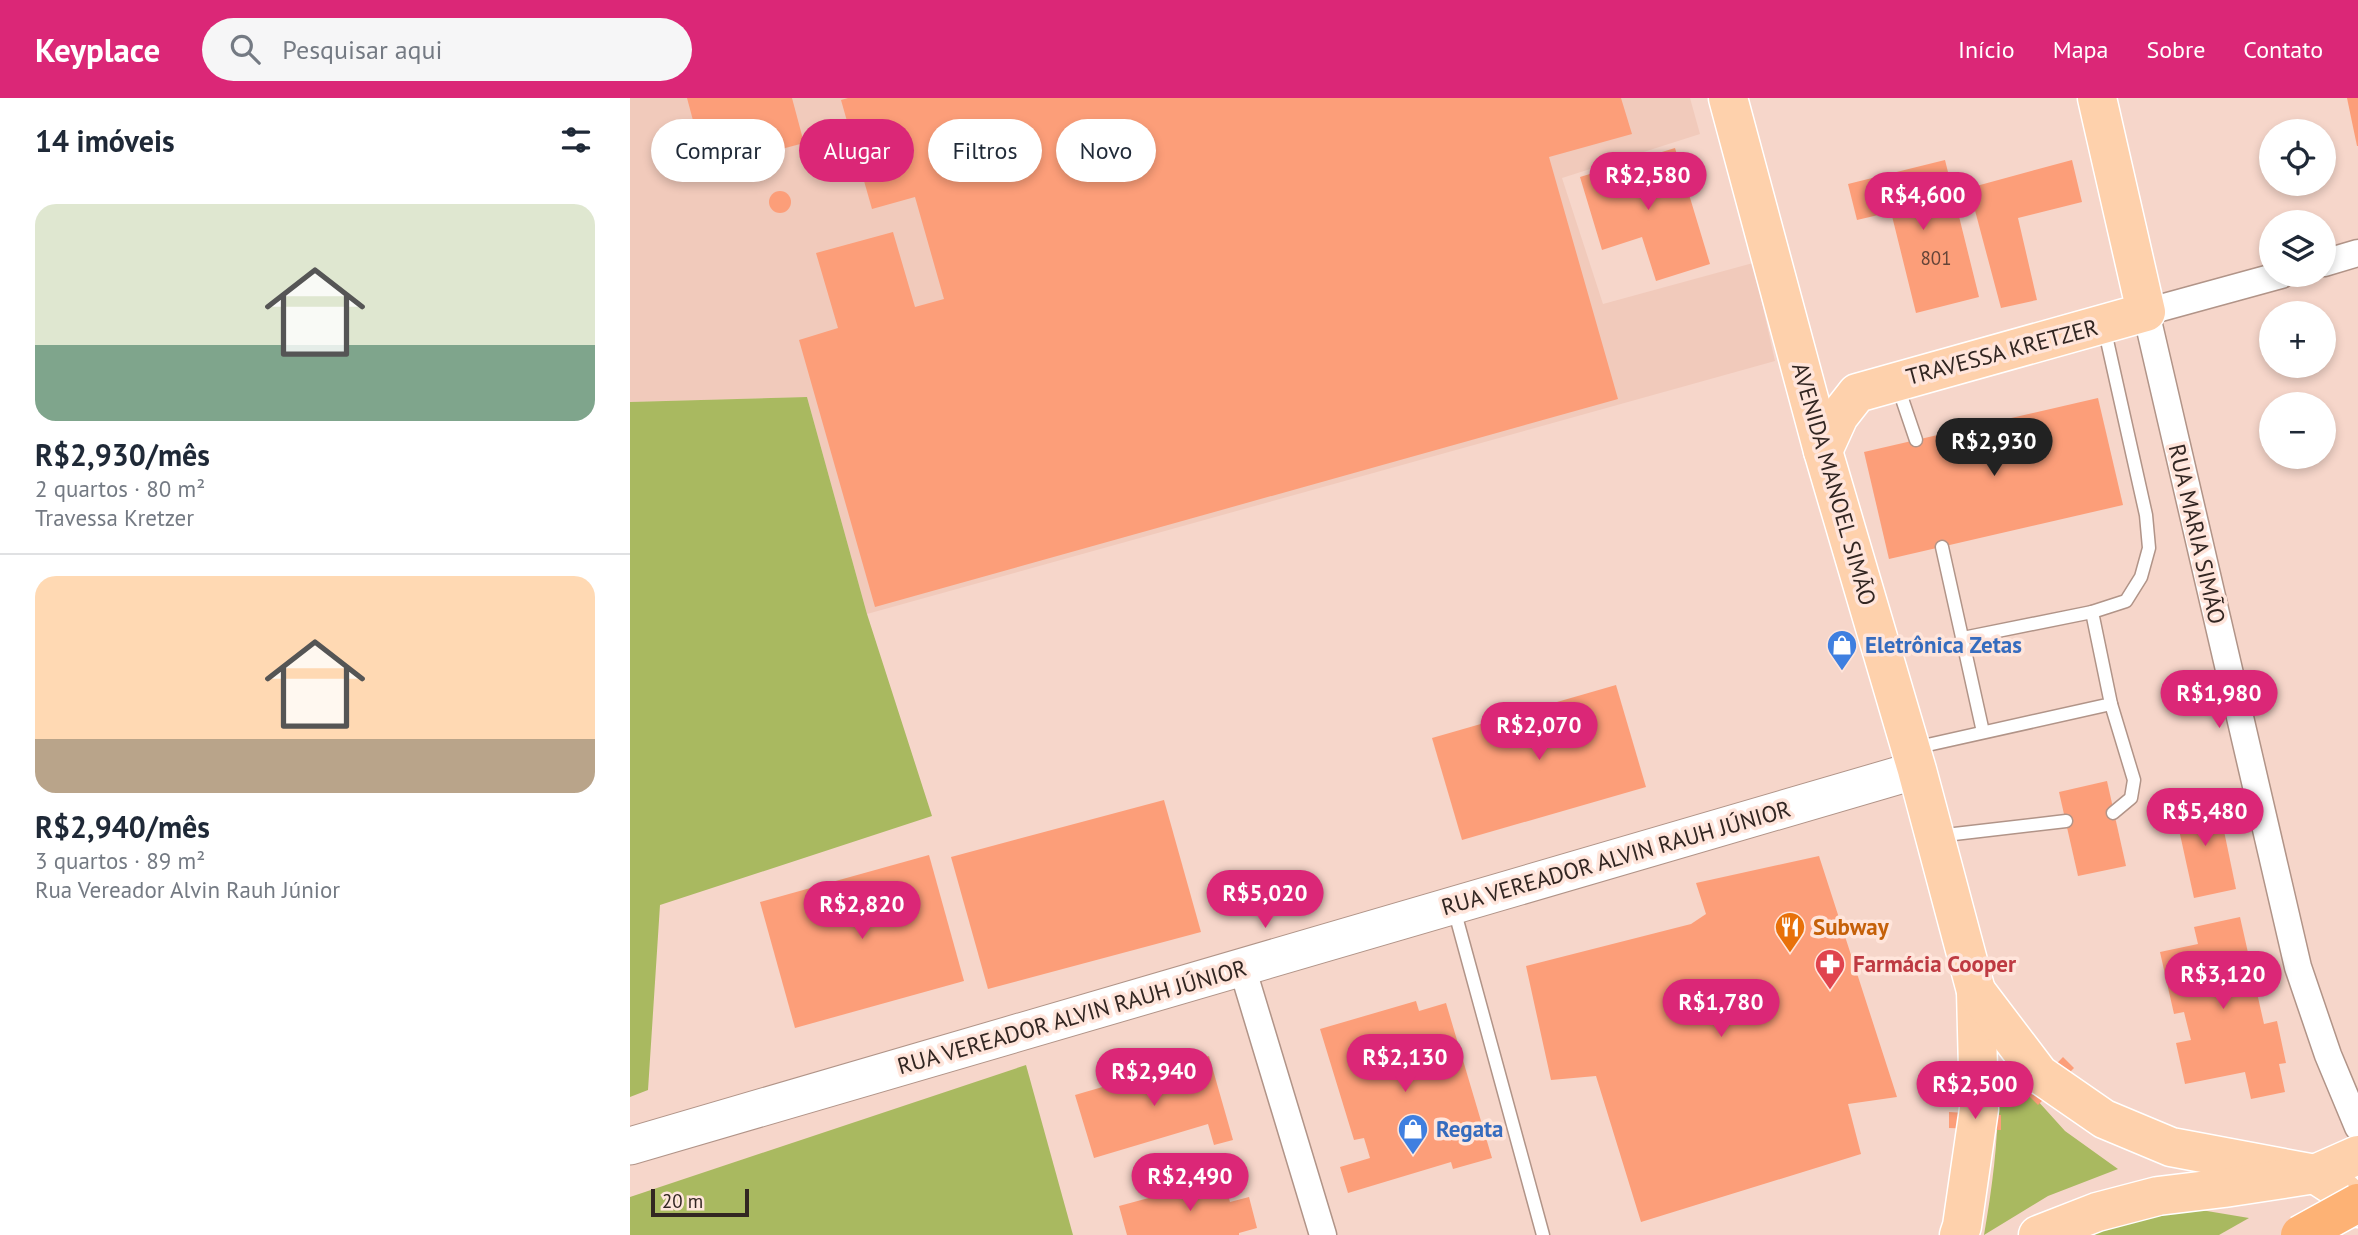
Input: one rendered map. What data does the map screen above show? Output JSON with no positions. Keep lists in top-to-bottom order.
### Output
{
  "streets": {
    "main road": ["TRAVESSA KRETZER", "AVENIDA MANOEL SIMÃO", "RUA MARIA SIMÃO"],
    "street": ["RUA VEREADOR ALVIN RAUH JÚNIOR"]
  },
  "crossings": [
    ["TRAVESSA KRETZER", "RUA MARIA SIMÃO"],
    ["AVENIDA MANOEL SIMÃO", "RUA VEREADOR ALVIN RAUH JÚNIOR"]
  ],
  "places": {
    "shop": ["Eletrônica Zetas", "Regata"],
    "restaurant": ["Subway"],
    "pharmacy": ["Farmácia Cooper"]
  },
  "house_numbers": ["801"],
  "scale_bar": "20 m",
  "page": {
    "header": "Keyplace",
    "search": "Pesquisar aqui",
    "nav": [
      "Início",
      "Mapa",
      "Sobre",
      "Contato"
    ],
    "heading": "14 imóveis",
    "map_buttons": ["+", "−"],
    "chip": [
      "Comprar",
      "Alugar",
      "Filtros",
      "Novo"
    ],
    "price": [
      "R$2,580",
      "R$4,600",
      "R$2,930",
      "R$1,980",
      "R$2,070",
      "R$5,480",
      "R$5,020",
      "R$2,820",
      "R$3,120",
      "R$1,780",
      "R$2,130",
      "R$2,940",
      "R$2,500",
      "R$2,490"
    ],
    "list": [
      {
        "name": "R$2,930/mês",
        "note": "2 quartos · 80 m² · Travessa Kretzer"
      },
      {
        "name": "R$2,940/mês",
        "note": "3 quartos · 89 m² · Rua Vereador Alvin Rauh Júnior"
      }
    ],
    "scale": "20 m"
  }
}
